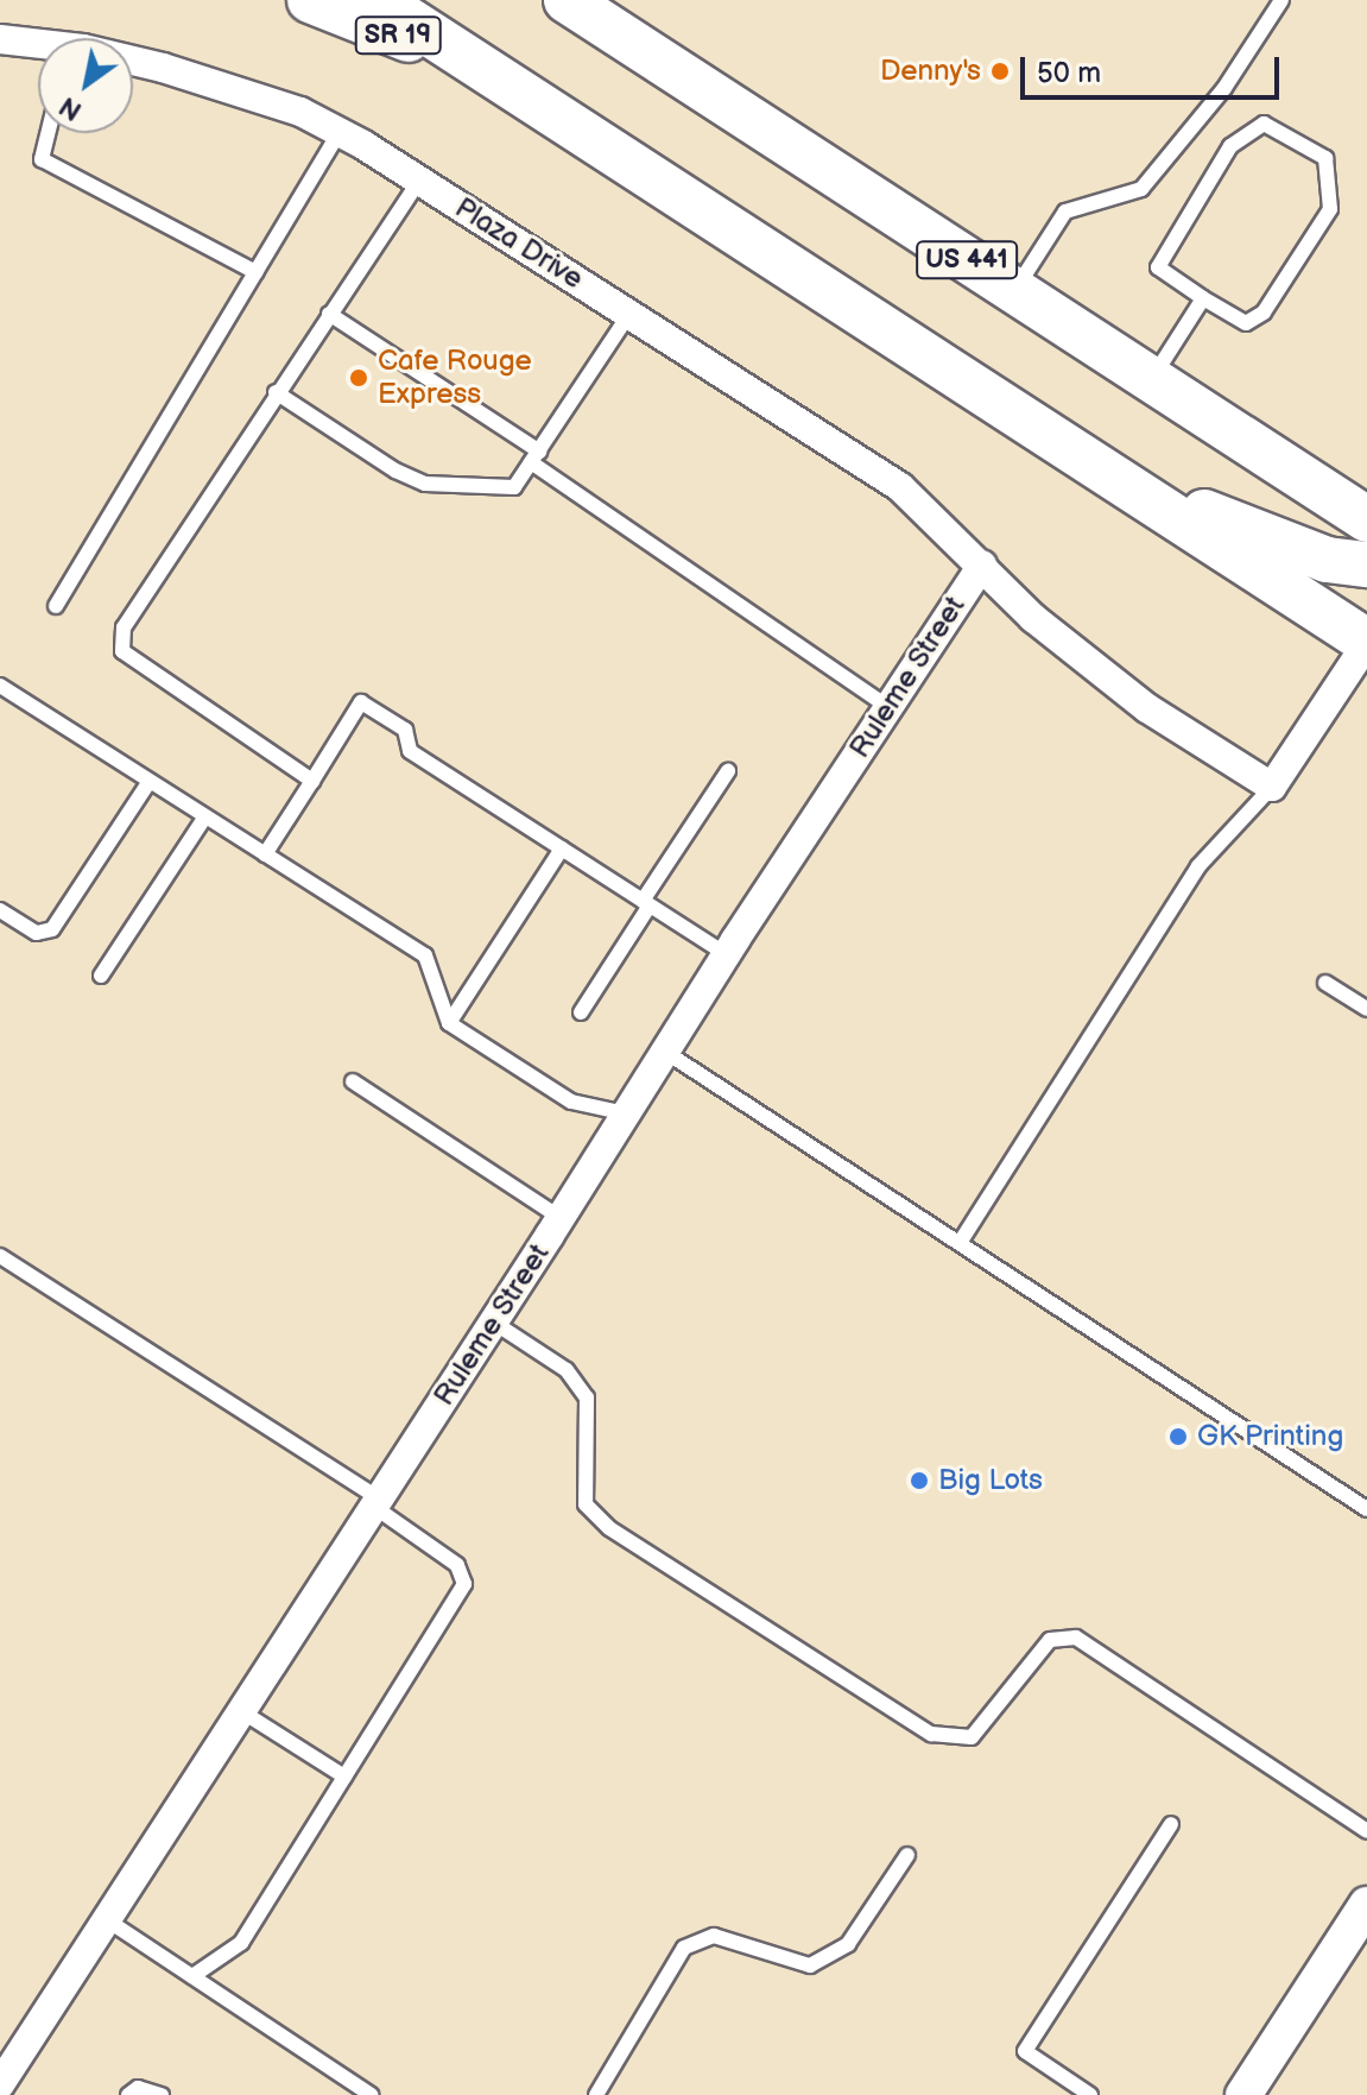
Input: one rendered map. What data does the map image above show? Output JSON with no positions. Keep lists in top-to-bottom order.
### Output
{
  "streets": {
    "main road": ["SR 19", "US 441"],
    "street": ["Plaza Drive", "Ruleme Street"]
  },
  "crossings": [
    ["Plaza Drive", "Ruleme Street"]
  ],
  "places": [
    "Denny's",
    "Cafe Rouge Express",
    "GK Printing",
    "Big Lots"
  ],
  "scale_bar": "50 m",
  "north": "bottom left"
}
